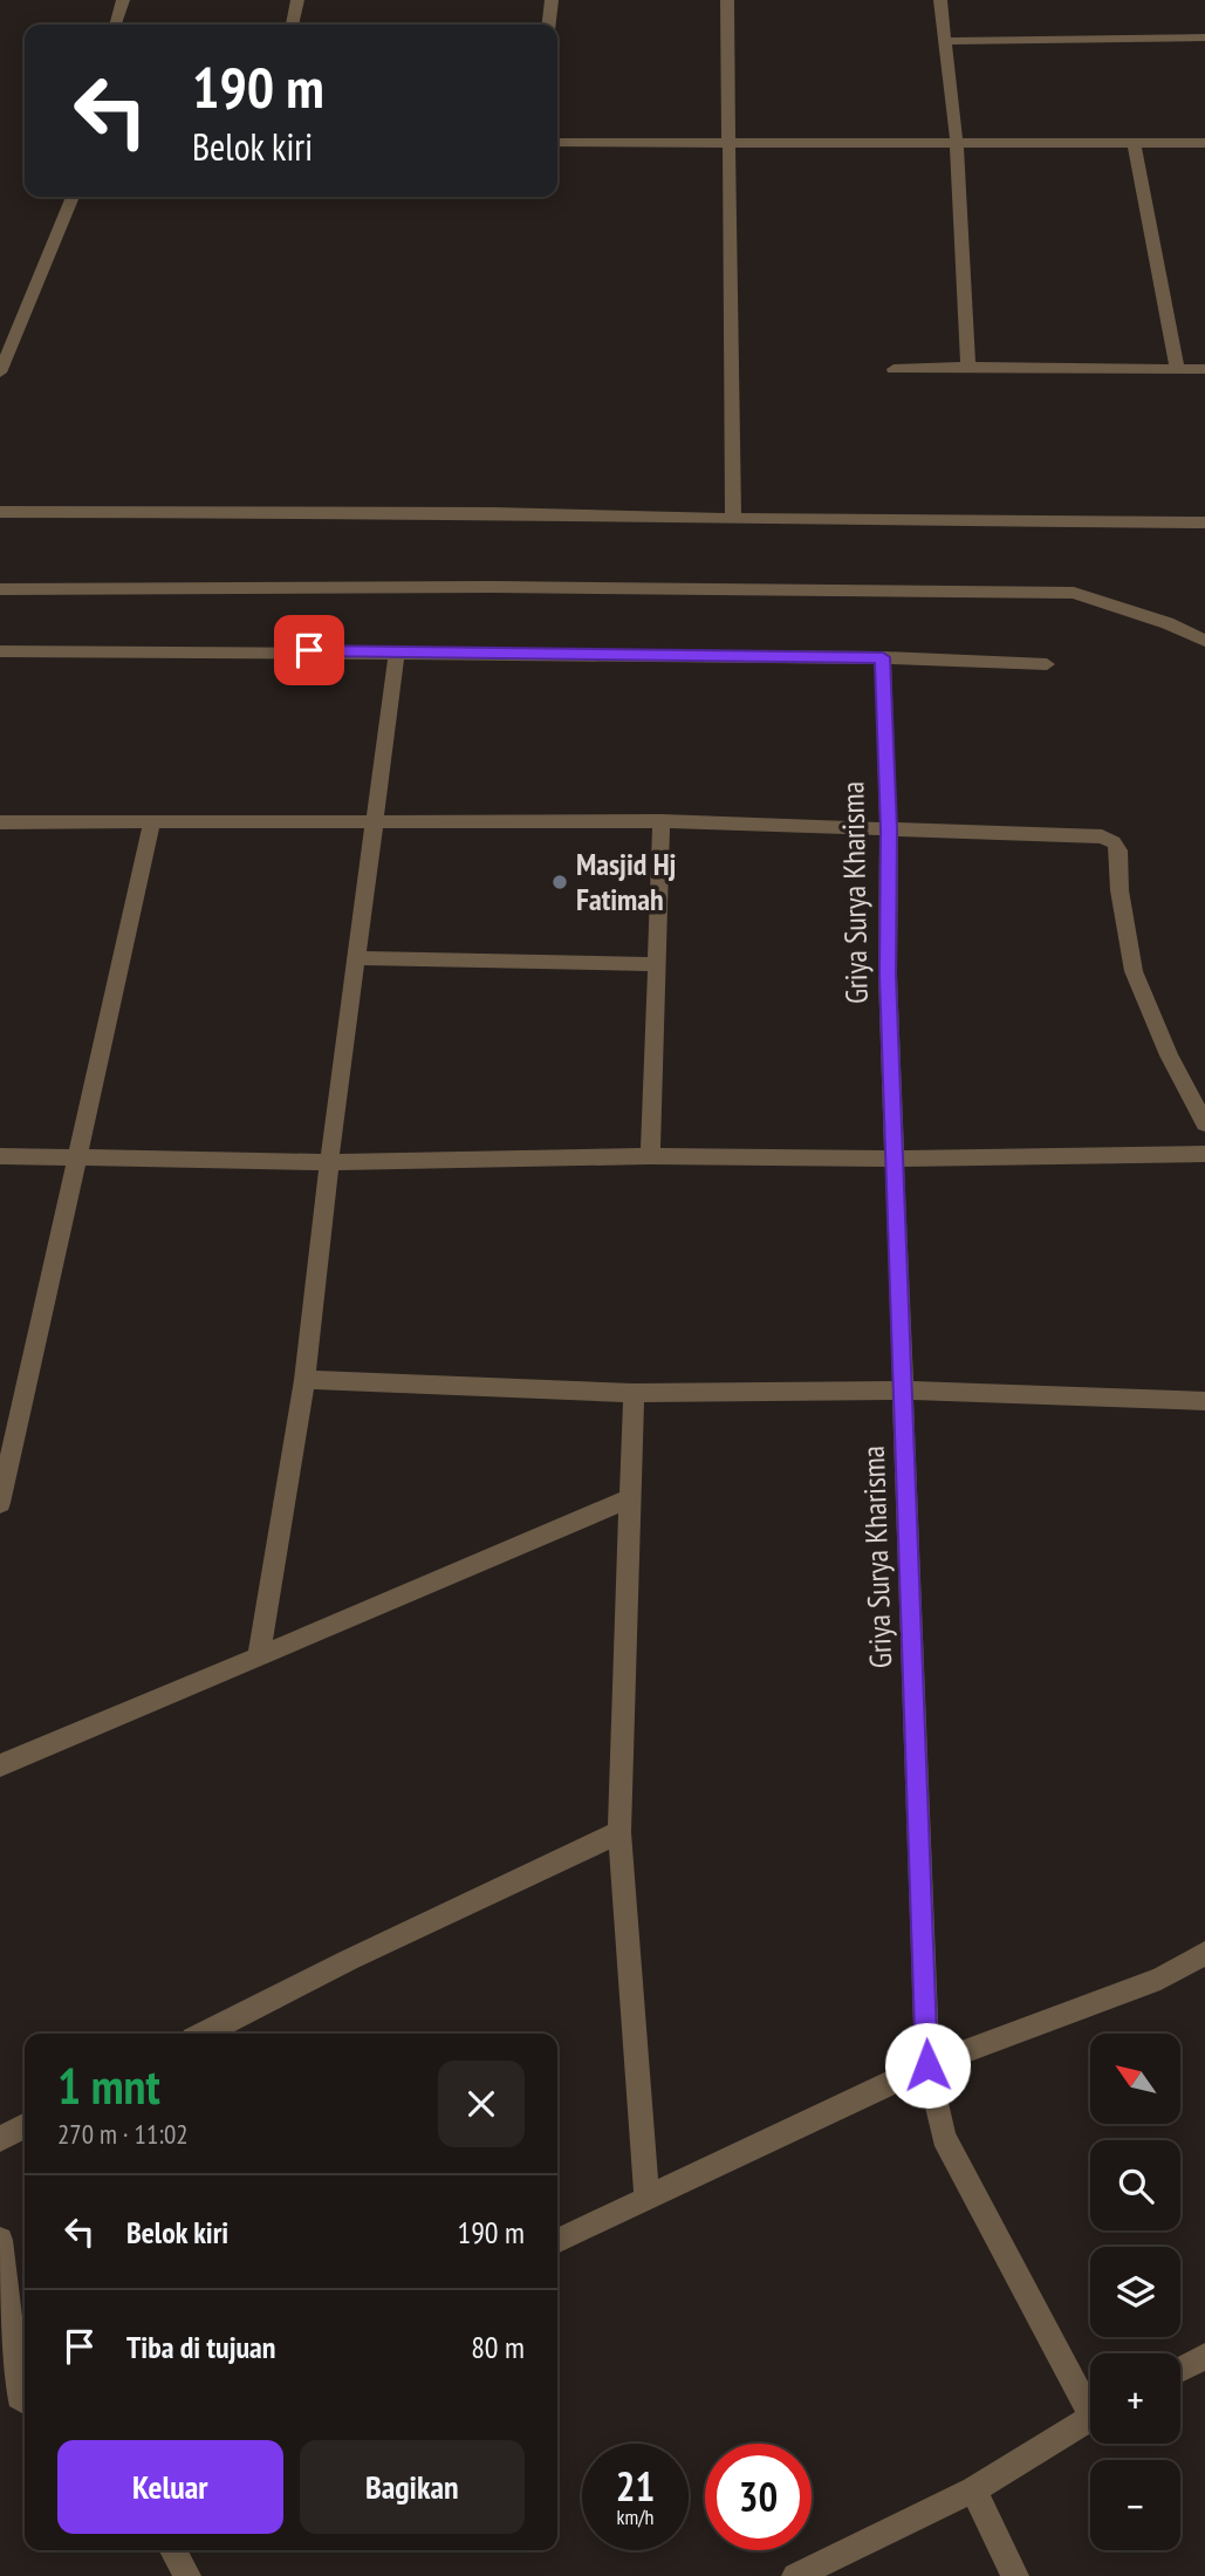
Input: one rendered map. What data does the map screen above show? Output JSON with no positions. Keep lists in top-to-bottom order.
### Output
{
  "streets": {
    "street": ["Griya Surya Kharisma"]
  },
  "places": ["Masjid Hj Fatimah"],
  "north": "top left",
  "page": {
    "turn": ["190 m", "Belok kiri"],
    "map_buttons": ["+", "−"],
    "heading": ["1 mnt", "270 m · 11:02"],
    "list": [
      {
        "name": "Belok kiri",
        "value": "190 m"
      },
      {
        "name": "Tiba di tujuan",
        "value": "80 m"
      }
    ],
    "buttons": ["Keluar", "Bagikan"],
    "speed": "21 km/h",
    "limit": "30"
  }
}
